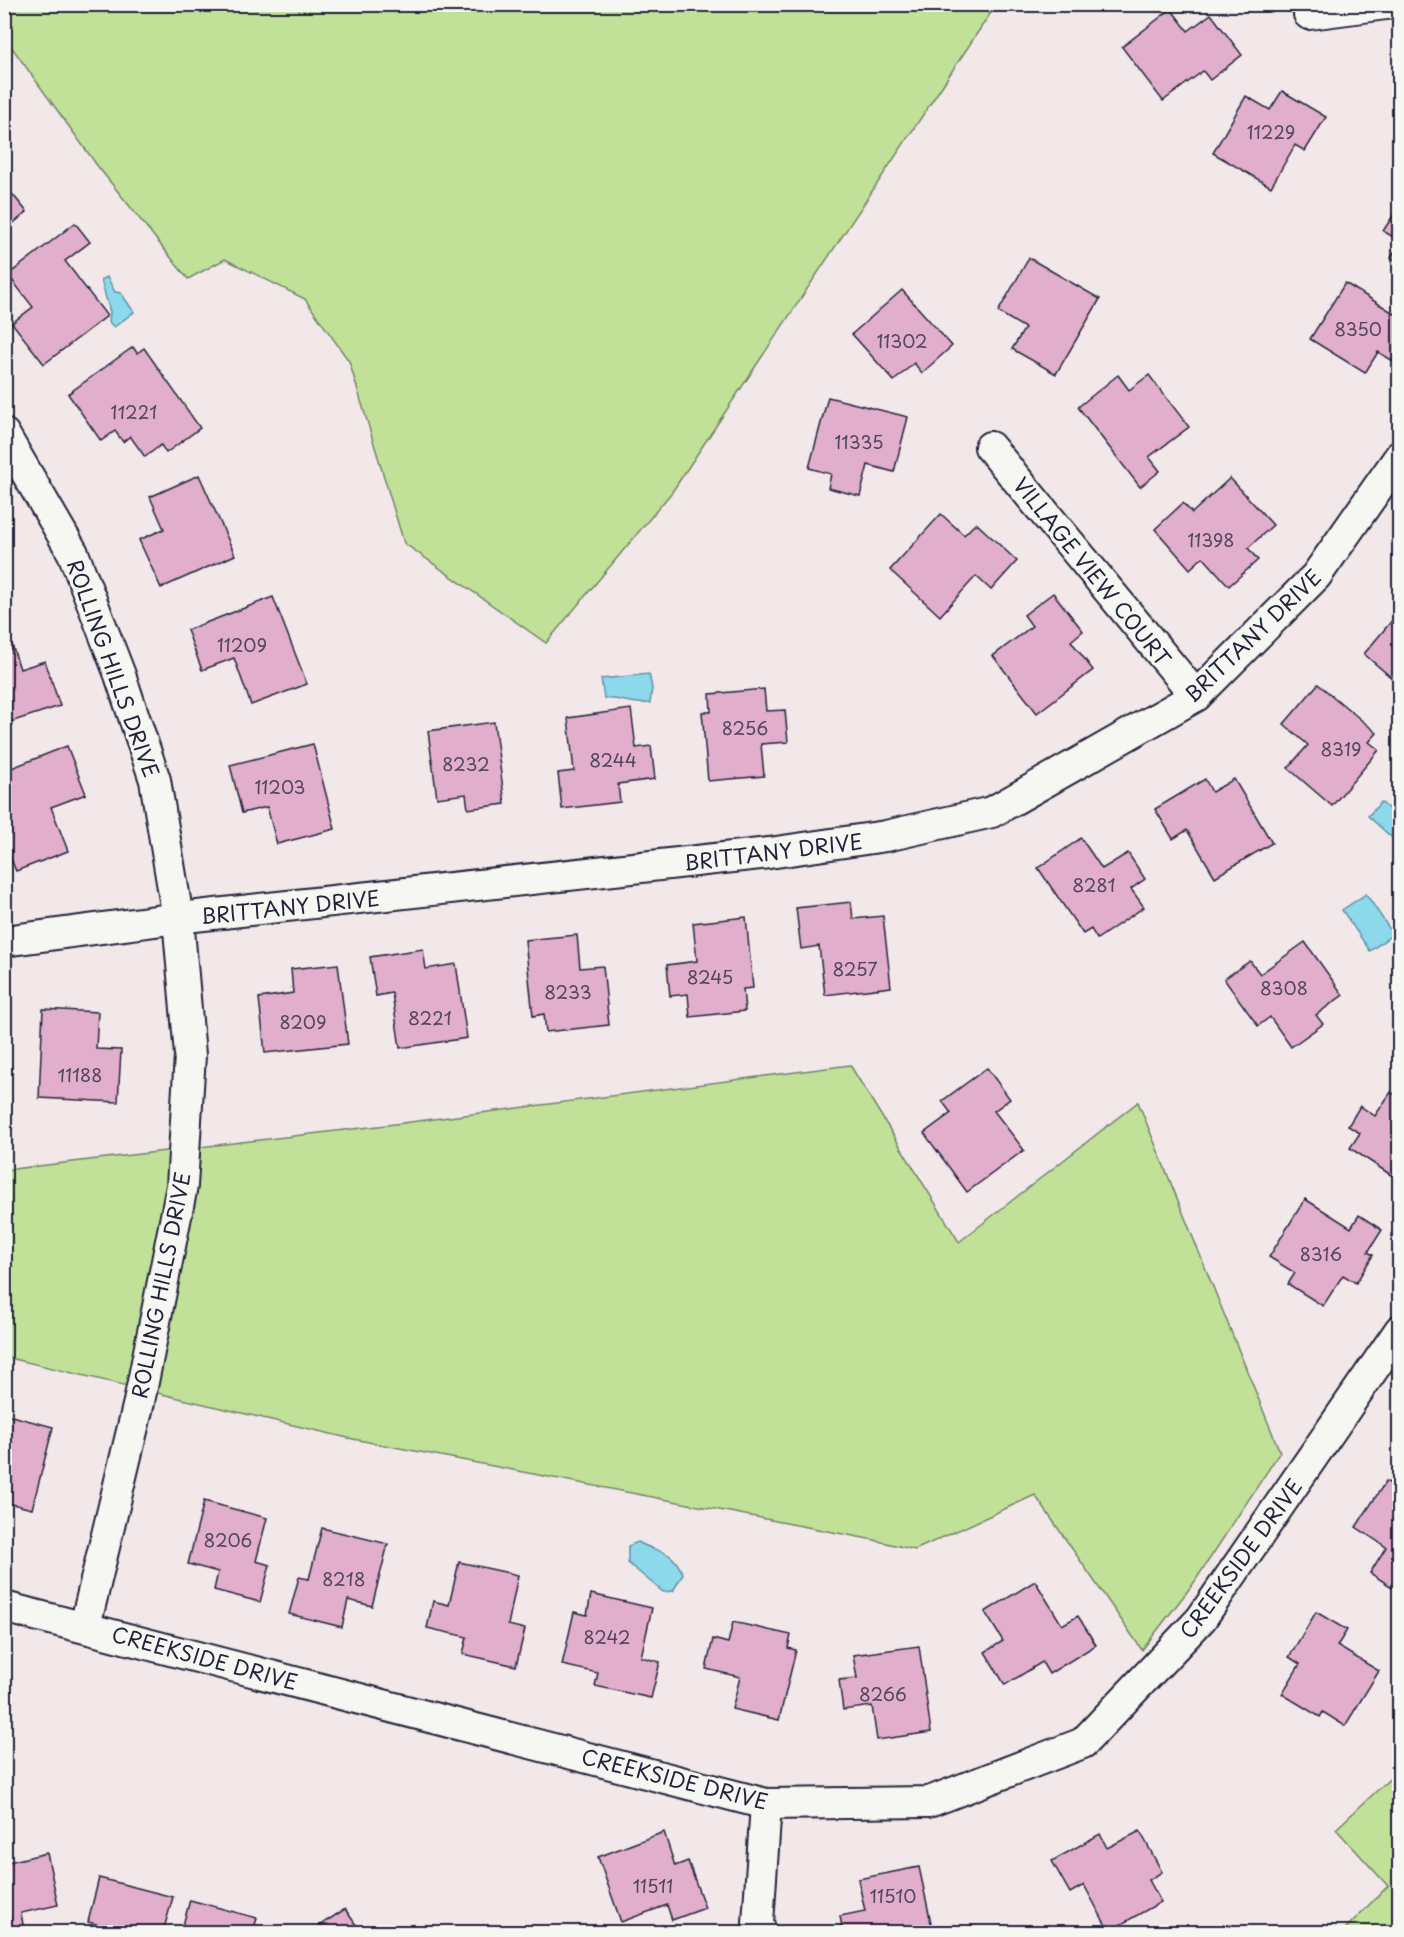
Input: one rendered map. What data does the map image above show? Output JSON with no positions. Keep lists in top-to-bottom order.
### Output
{
  "streets": {
    "street": [
      "VILLAGE VIEW COURT",
      "BRITTANY DRIVE",
      "ROLLING HILLS DRIVE",
      "CREEKSIDE DRIVE"
    ]
  },
  "crossings": [
    ["VILLAGE VIEW COURT", "BRITTANY DRIVE"],
    ["BRITTANY DRIVE", "ROLLING HILLS DRIVE"],
    ["ROLLING HILLS DRIVE", "CREEKSIDE DRIVE"]
  ],
  "house_numbers": [
    "11229",
    "8350",
    "11302",
    "11221",
    "11335",
    "11398",
    "11209",
    "8256",
    "8319",
    "8244",
    "8232",
    "11203",
    "8281",
    "8257",
    "8245",
    "8308",
    "8233",
    "8221",
    "8209",
    "11188",
    "8316",
    "8206",
    "8218",
    "8242",
    "8266",
    "11511",
    "11510"
  ]
}
